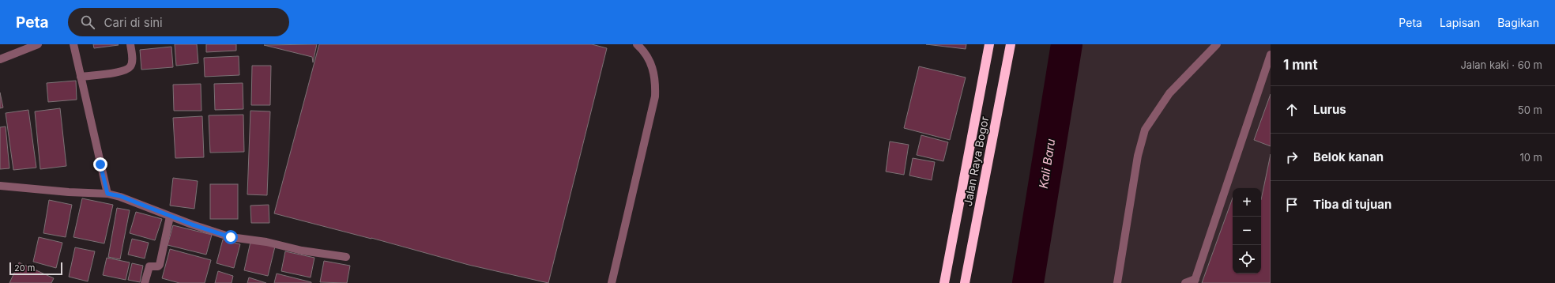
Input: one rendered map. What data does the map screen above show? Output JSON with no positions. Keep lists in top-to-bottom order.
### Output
{
  "streets": {
    "highway": ["Jalan Raya Bogor"]
  },
  "water": ["Kali Baru"],
  "scale_bar": "20 m",
  "page": {
    "header": "Peta",
    "search": "Cari di sini",
    "nav": ["Peta", "Lapisan", "Bagikan"],
    "heading": ["1 mnt", "Jalan kaki · 60 m"],
    "list": [
      ["Lurus", "50 m"],
      ["Belok kanan", "10 m"],
      "Tiba di tujuan"
    ],
    "map_buttons": ["+", "−"],
    "scale": "20 m"
  }
}
